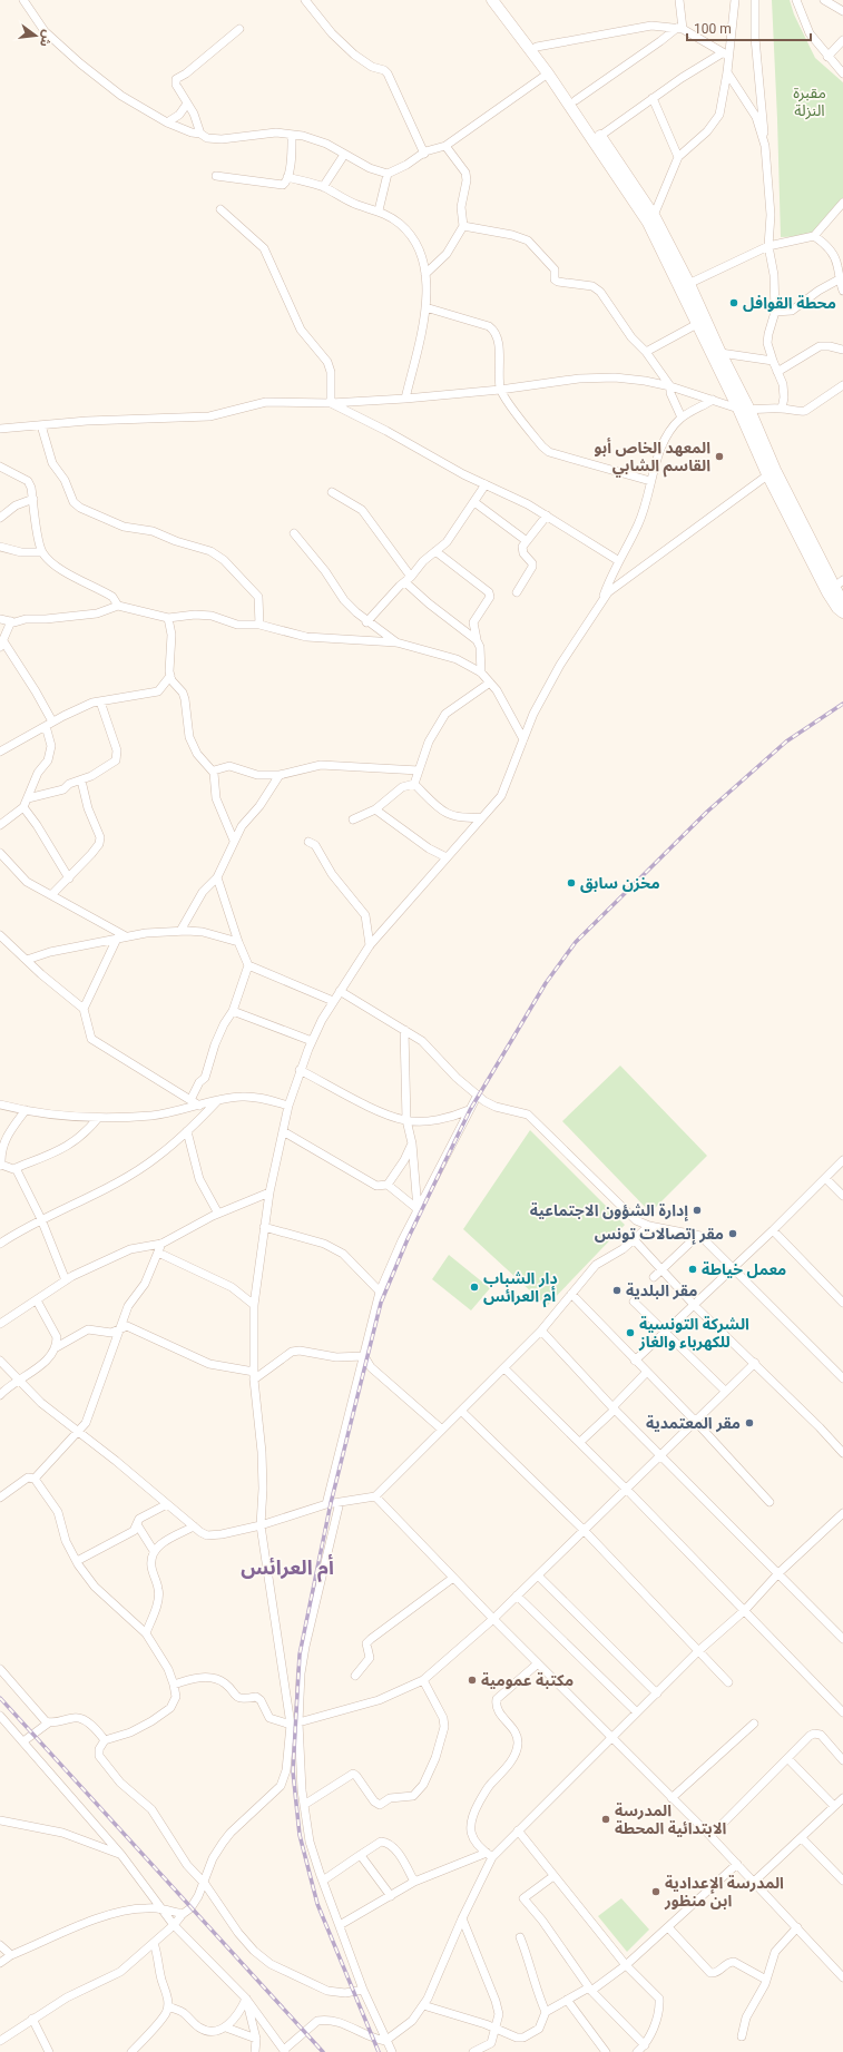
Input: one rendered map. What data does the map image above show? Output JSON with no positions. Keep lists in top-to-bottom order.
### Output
{
  "districts": ["أم العرائس"],
  "parks": ["مقبرة النزلة"],
  "places": [
    "محطة القوافل",
    "المعهد الخاص أبو القاسم الشابي",
    "مخزن سابق",
    "إدارة الشؤون الاجتماعية",
    "مقر إتصالات تونس",
    "معمل خياطة",
    "دار الشباب أم العرائس",
    "مقر البلدية",
    "الشركة التونسية للكهرباء والغاز",
    "مقر المعتمدية",
    "مكتبة عمومية",
    "المدرسة الابتدائية المحطة",
    "المدرسة الإعدادية ابن منظور"
  ],
  "scale_bar": "100 m",
  "north": "right"
}
